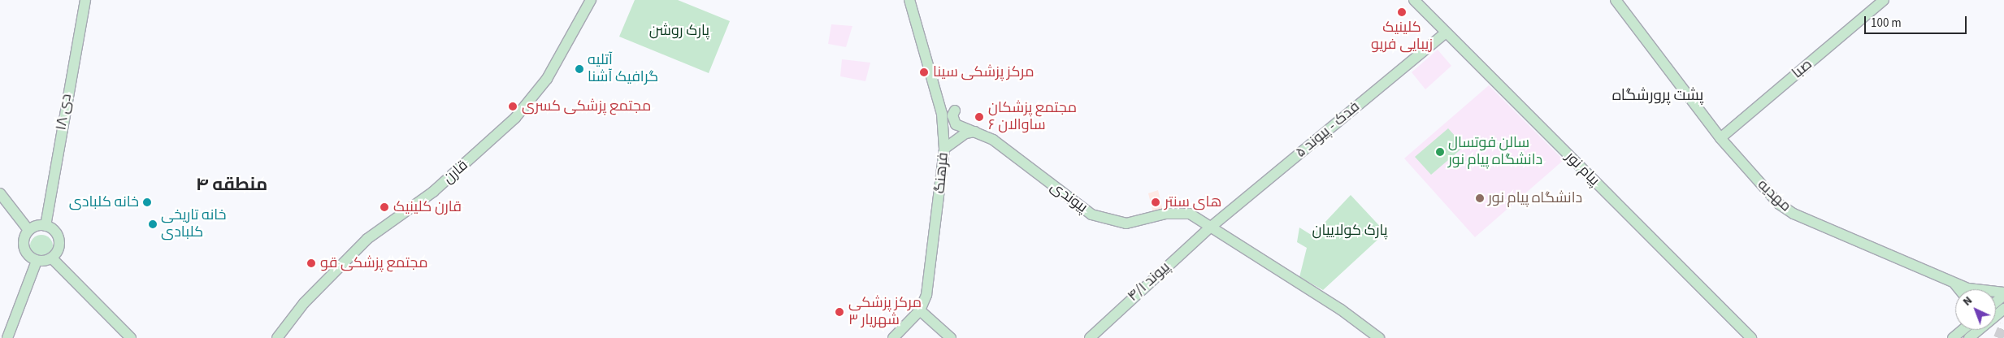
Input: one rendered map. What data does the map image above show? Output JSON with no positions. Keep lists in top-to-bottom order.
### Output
{
  "streets": {
    "main road": [
      "صبا",
      "۱۸ دی",
      "فدک - پیوند ۵",
      "پیام نور",
      "قارن",
      "فرهنگ",
      "مهدیه",
      "پیوندی",
      "پیوند ۴/۱"
    ]
  },
  "crossings": [
    ["صبا", "مهدیه"],
    ["فدک - پیوند ۵", "پیام نور"],
    ["فدک - پیوند ۵", "پیوندی"],
    ["فدک - پیوند ۵", "پیوند ۴/۱"],
    ["پیوندی", "پیوند ۴/۱"]
  ],
  "districts": ["پشت پرورشگاه", "منطقه ۴"],
  "parks": ["پارک روشن", "پارک کولاییان"],
  "places": [
    "کلینیک زیبایی فریو",
    "آتلیه گرافیک آشنا",
    "مرکز پزشکی سینا",
    "مجتمع پزشکی کسری",
    "مجتمع پزشکان ساوالان ۶",
    "سالن فوتسال دانشگاه پیام نور",
    "دانشگاه پیام نور",
    "خانه کلبادی",
    "های سنتر",
    "قارن کلینیک",
    "خانه تاریخی کلبادی",
    "مجتمع پزشکی قو",
    "مرکز پزشکی شهریار ۳"
  ],
  "scale_bar": "100 m",
  "north": "top left"
}
